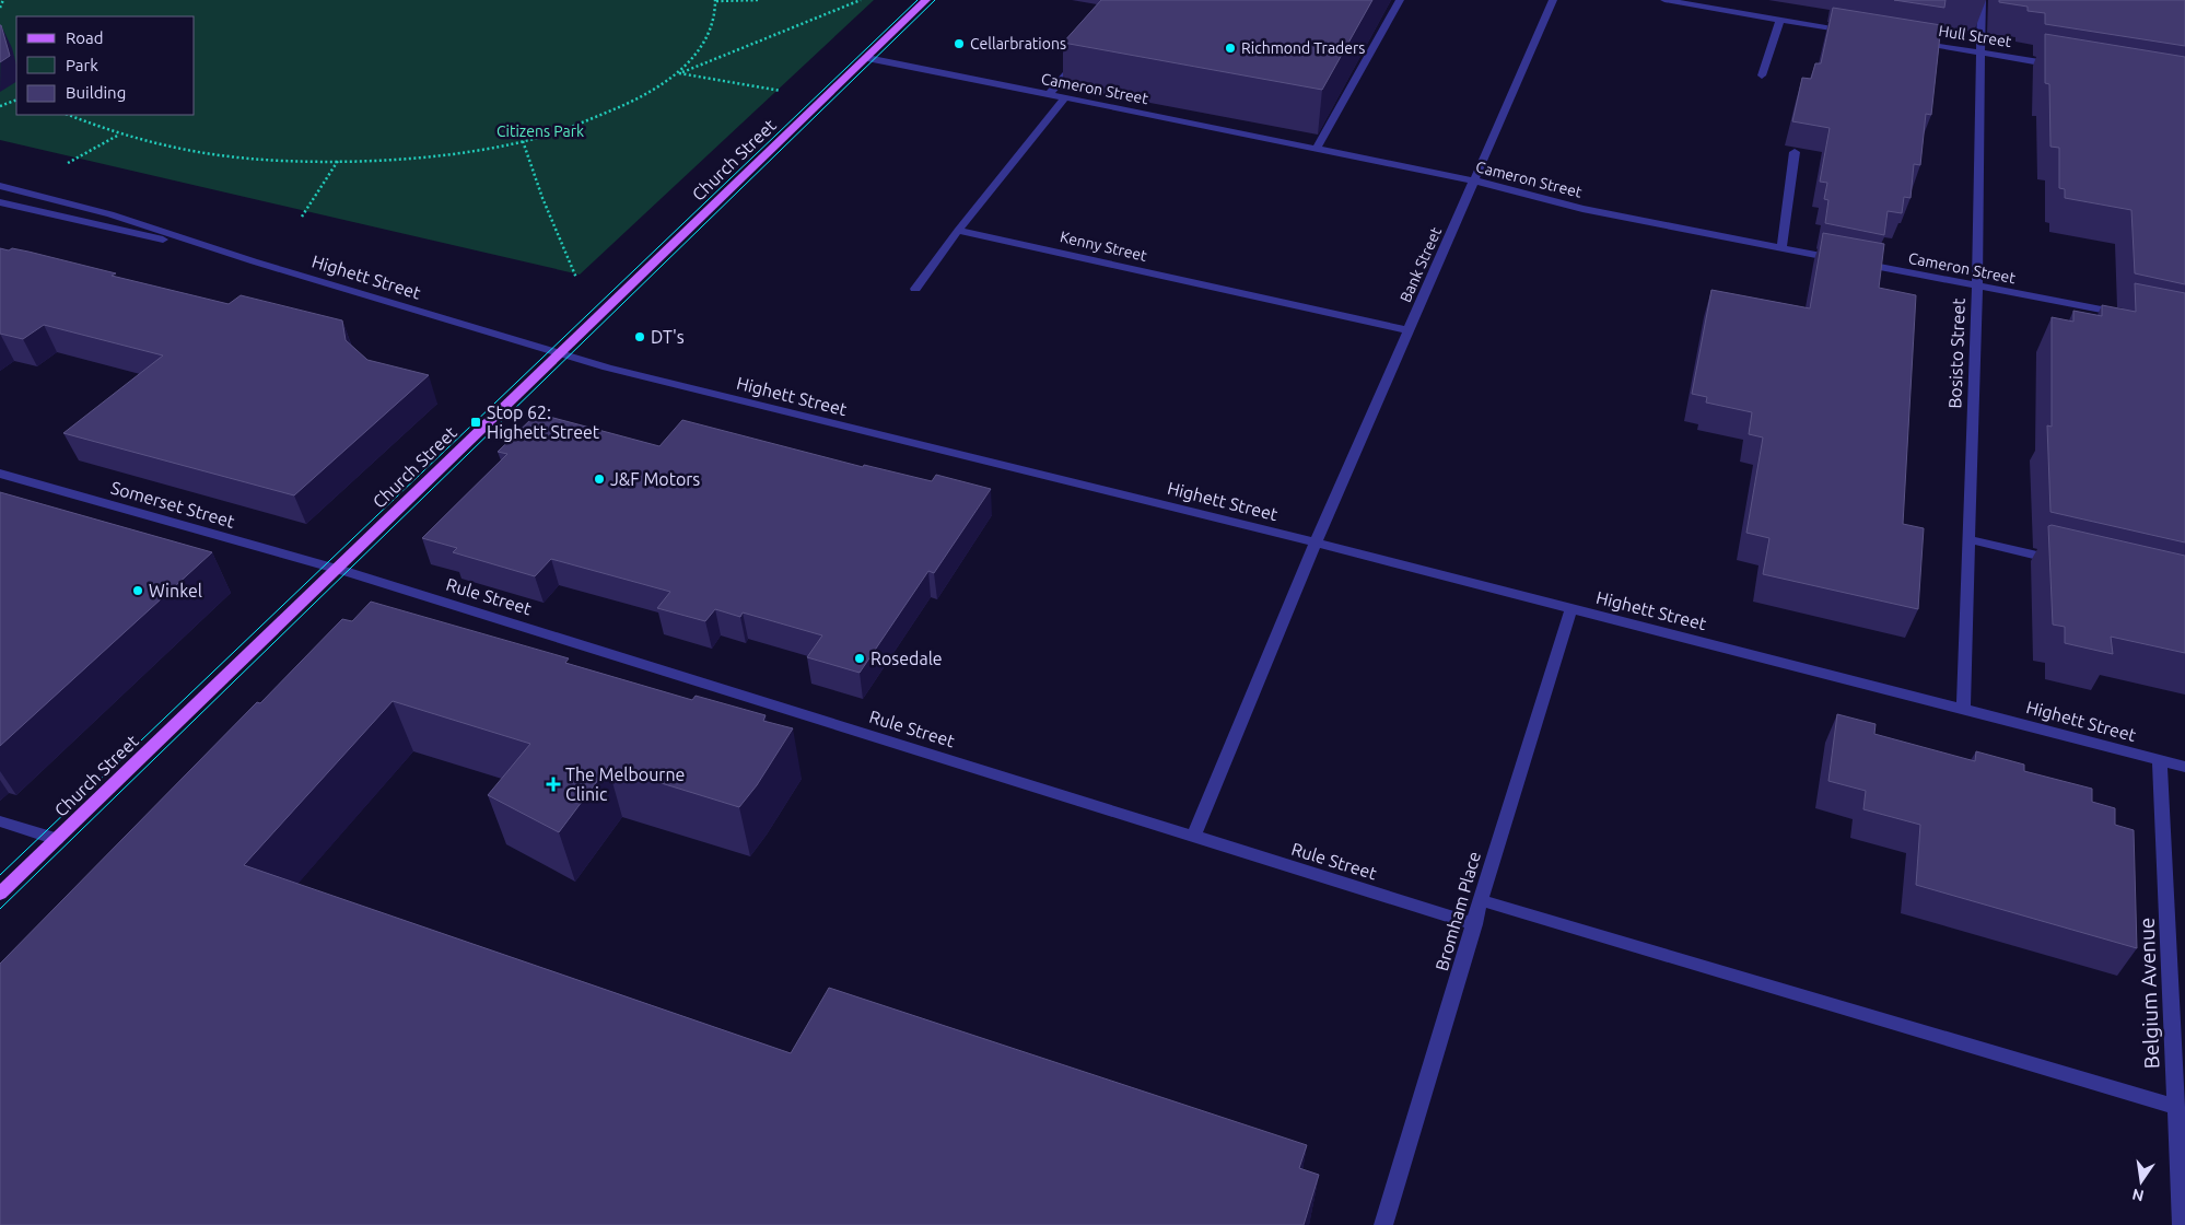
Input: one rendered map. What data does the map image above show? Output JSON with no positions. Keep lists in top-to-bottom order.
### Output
{
  "streets": {
    "main road": ["Church Street"],
    "street": [
      "Hull Street",
      "Cameron Street",
      "Kenny Street",
      "Bank Street",
      "Highett Street",
      "Bosisto Street",
      "Somerset Street",
      "Rule Street",
      "Bromham Place",
      "Belgium Avenue"
    ]
  },
  "crossings": [
    ["Hull Street", "Bosisto Street"],
    ["Cameron Street", "Church Street"],
    ["Cameron Street", "Bank Street"],
    ["Cameron Street", "Bosisto Street"],
    ["Church Street", "Highett Street"],
    ["Church Street", "Somerset Street"],
    ["Church Street", "Rule Street"],
    ["Kenny Street", "Bank Street"],
    ["Bank Street", "Highett Street"],
    ["Bank Street", "Rule Street"],
    ["Highett Street", "Bosisto Street"],
    ["Highett Street", "Bromham Place"],
    ["Highett Street", "Belgium Avenue"],
    ["Somerset Street", "Rule Street"],
    ["Rule Street", "Bromham Place"]
  ],
  "parks": ["Citizens Park"],
  "places": {
    "other": [
      "Cellarbrations",
      "Richmond Traders",
      "DT's",
      "J&F Motors",
      "Winkel",
      "Rosedale"
    ],
    "transit": ["Stop 62: Highett Street"],
    "health": ["The Melbourne Clinic"]
  },
  "legend": ["Road", "Park", "Building"],
  "north": "bottom"
}
